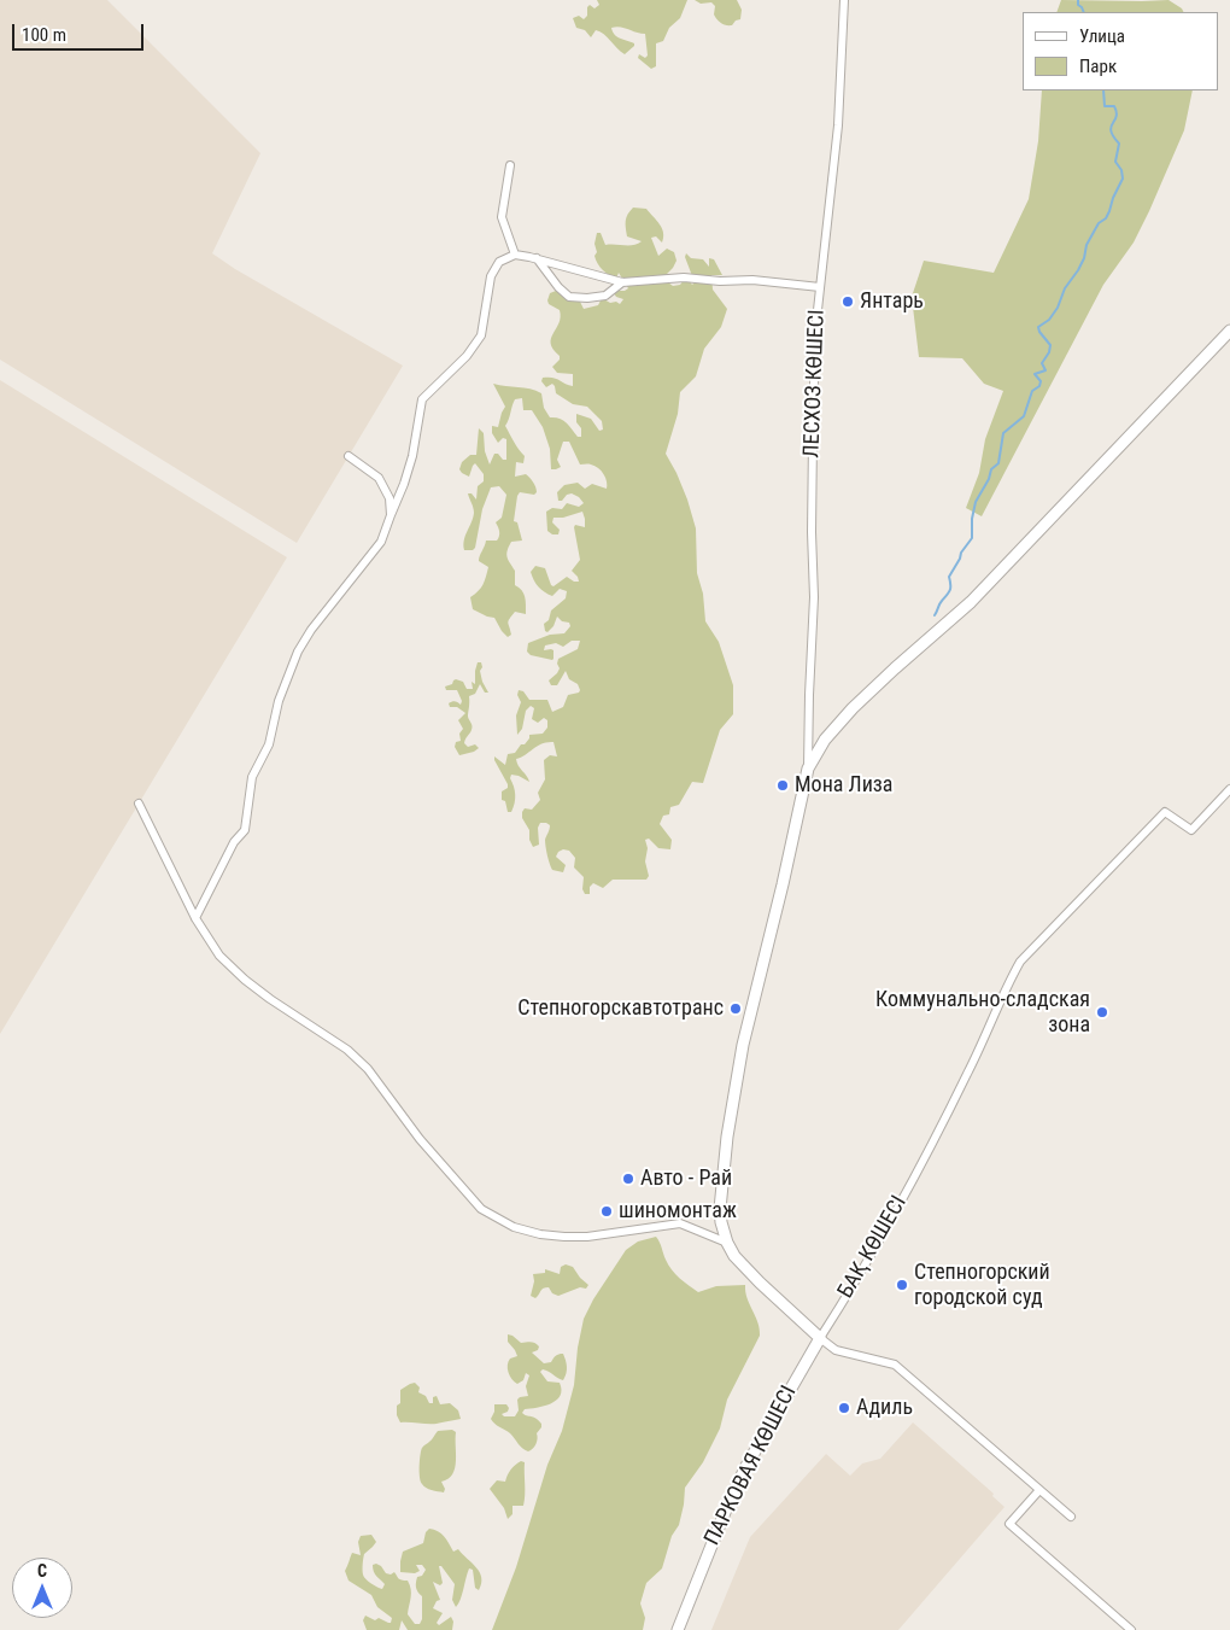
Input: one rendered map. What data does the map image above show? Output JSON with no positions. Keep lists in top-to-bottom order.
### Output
{
  "streets": {
    "street": ["ЛЕСХОЗ КӨШЕСІ", "БАҚ КӨШЕСІ", "ПАРКОВАЯ КӨШЕСІ"]
  },
  "crossings": [
    ["БАҚ КӨШЕСІ", "ПАРКОВАЯ КӨШЕСІ"]
  ],
  "places": [
    "Янтарь",
    "Мона Лиза",
    "Степногорскавтотранс",
    "Коммунально-сладская зона",
    "Авто - Рай",
    "шиномонтаж",
    "Степногорский городской суд",
    "Адиль"
  ],
  "legend": ["Улица", "Парк"],
  "scale_bar": "100 m",
  "north": "top"
}
